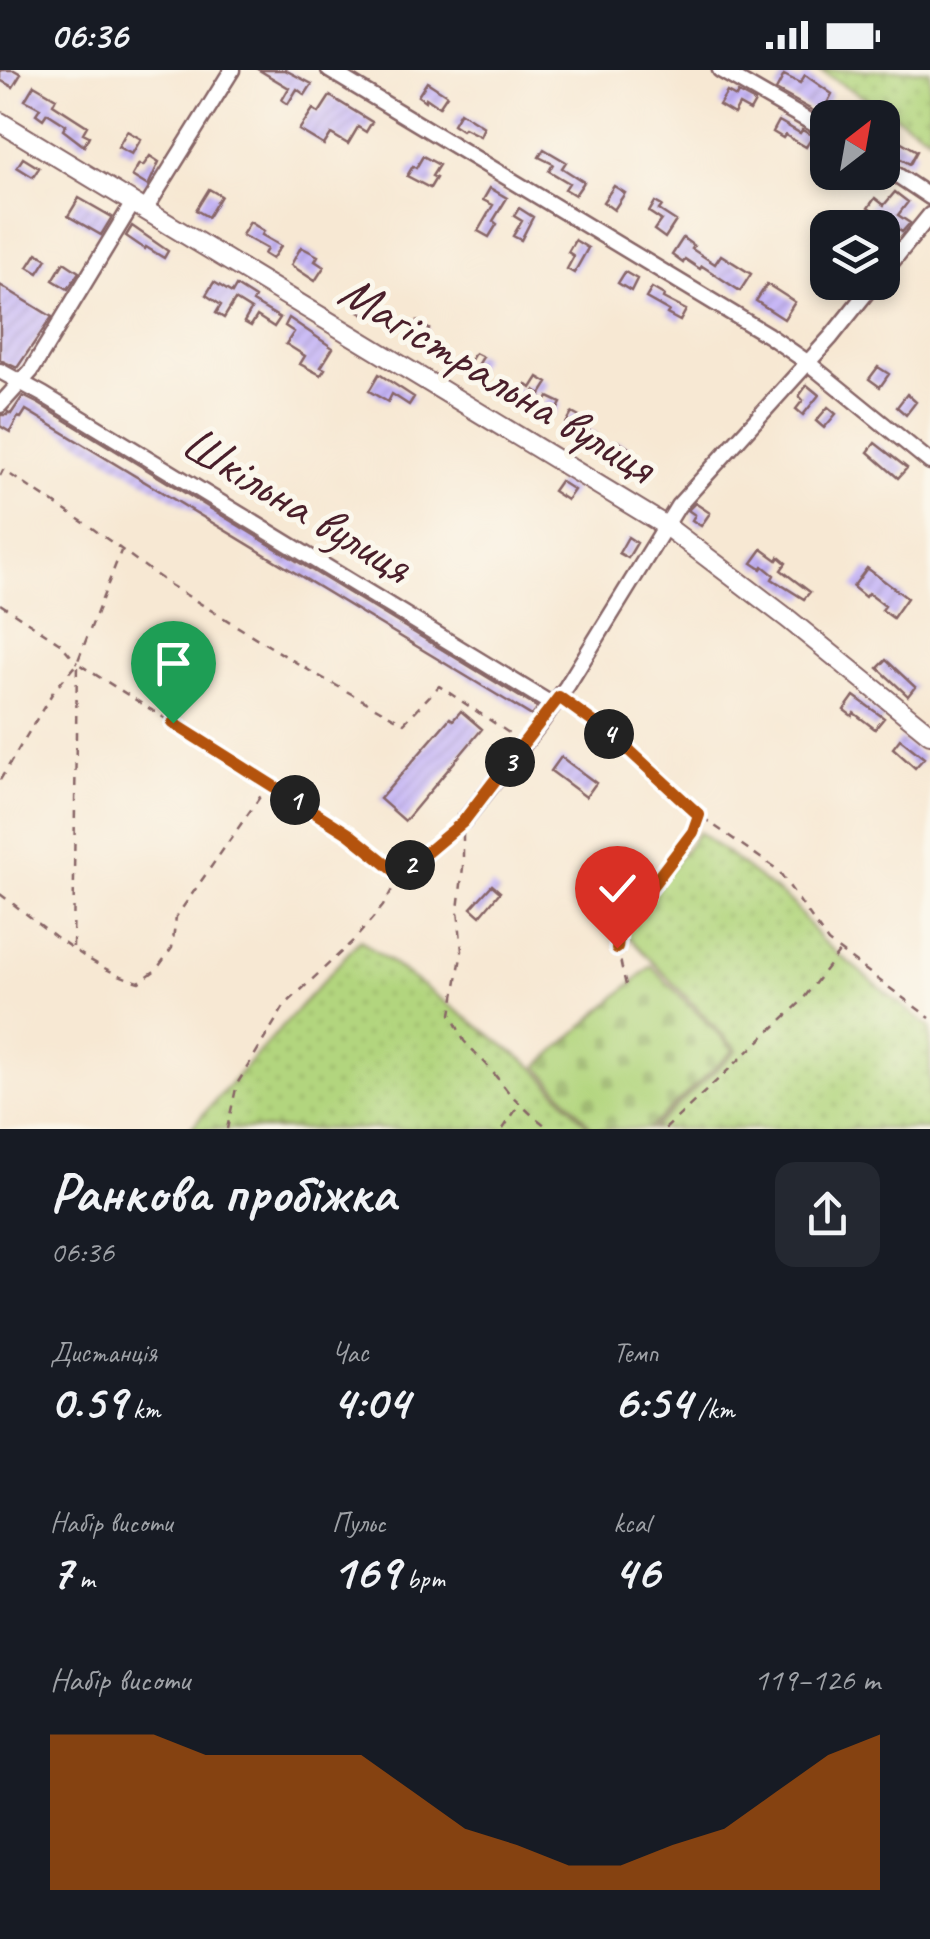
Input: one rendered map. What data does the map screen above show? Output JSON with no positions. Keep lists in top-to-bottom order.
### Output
{
  "streets": {
    "main road": ["Магістральна вулиця"],
    "street": ["Шкільна вулиця"]
  },
  "north": "top right",
  "page": {
    "status": "06:36",
    "pins": [
      "4",
      "3",
      "1",
      "2"
    ],
    "heading": ["Ранкова пробіжка", "06:36"],
    "stats": [
      ["Дистанція", "0.59 km"],
      ["Час", "4:04"],
      ["Темп", "6:54 /km"],
      ["Набір висоти", "7 m"],
      ["Пульс", "169 bpm"],
      ["kcal", "46"]
    ],
    "chart": ["Набір висоти", "119–126 m"]
  }
}
